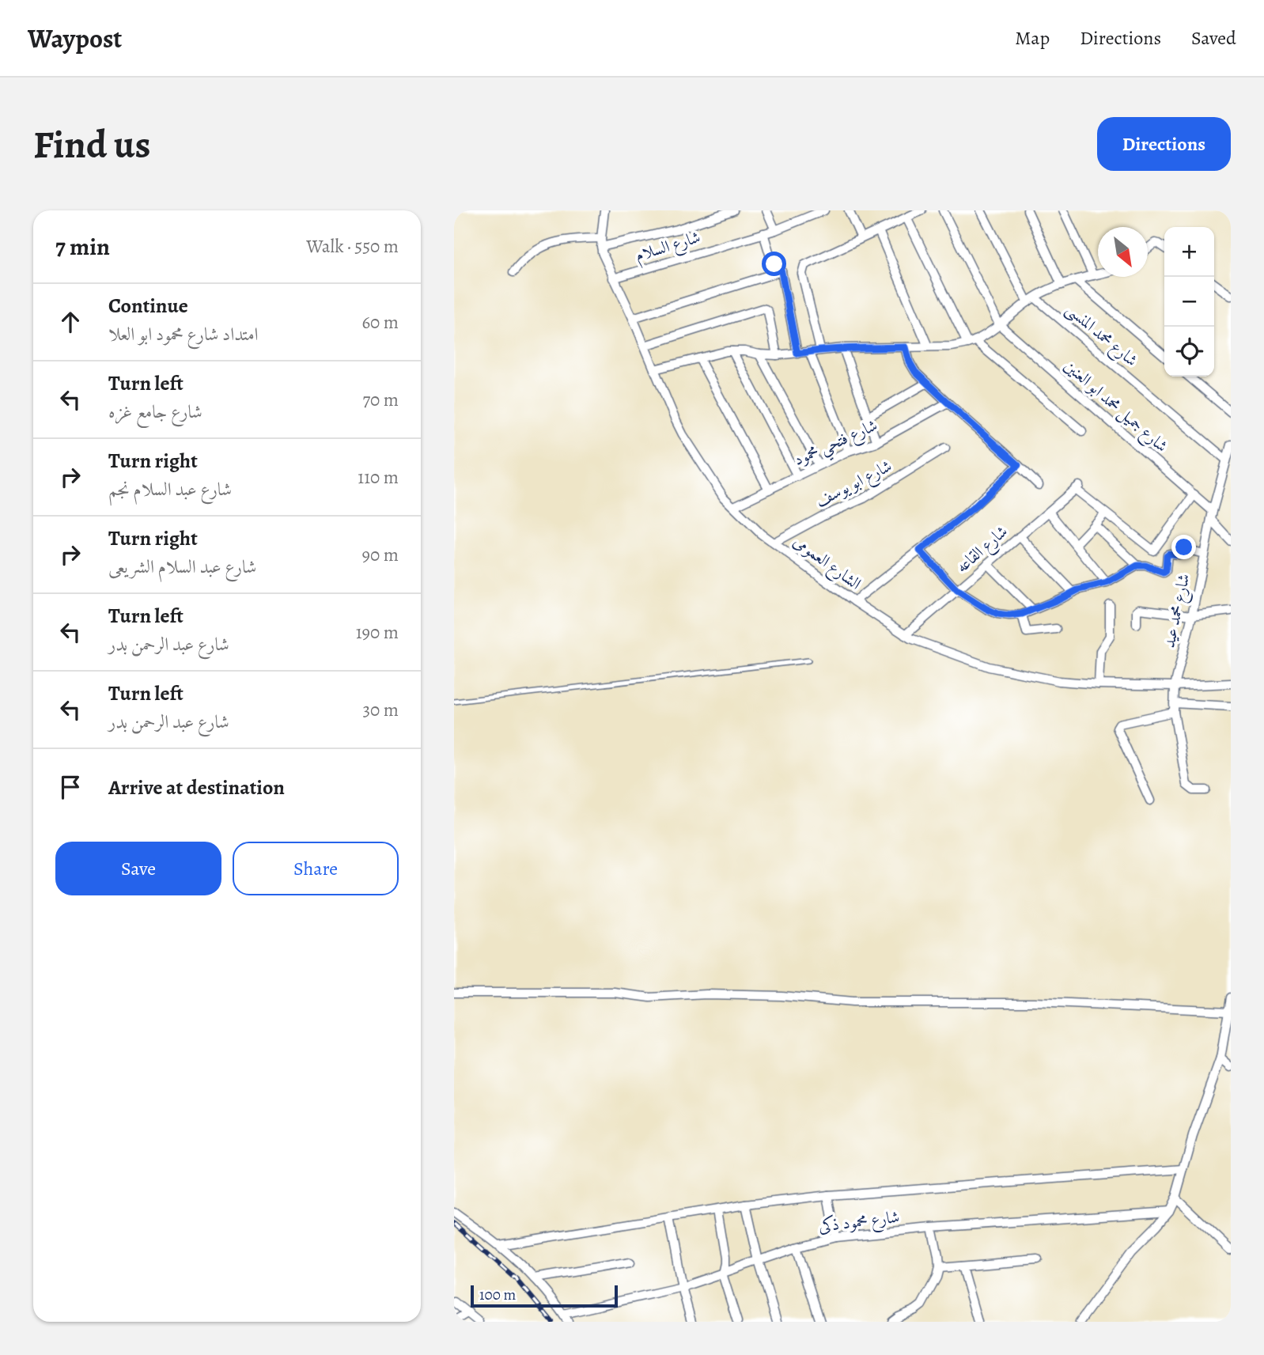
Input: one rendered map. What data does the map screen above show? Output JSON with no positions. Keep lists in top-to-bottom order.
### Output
{
  "streets": {
    "street": [
      "شارع السلام",
      "شارع محمد المنسى",
      "شارع جميل محمد ابو العنين",
      "شارع فتحي محمود",
      "شارع ابو يوسف",
      "شارع القاعه",
      "الشارع العمومى",
      "شارع محمد عيد",
      "شارع محمود ذكى"
    ]
  },
  "crossings": [
    ["شارع السلام", "الشارع العمومى"],
    ["شارع محمد المنسى", "شارع محمد عيد"],
    ["شارع جميل محمد ابو العنين", "شارع محمد عيد"],
    ["شارع فتحي محمود", "الشارع العمومى"],
    ["شارع ابو يوسف", "الشارع العمومى"],
    ["شارع القاعه", "الشارع العمومى"],
    ["الشارع العمومى", "شارع محمد عيد"]
  ],
  "scale_bar": "100 m",
  "north": "bottom right",
  "page": {
    "header": "Waypost",
    "nav": ["Map", "Directions", "Saved"],
    "buttons": [
      "Directions",
      ["Save", "Share"]
    ],
    "title": "Find us",
    "heading": ["7 min", "Walk · 550 m"],
    "map_buttons": ["+", "−"],
    "list": [
      ["Continue", "امتداد شارع محمود ابو العلا", "60 m"],
      ["Turn left", "شارع جامع غزه", "70 m"],
      ["Turn right", "شارع عبد السلام نجم", "110 m"],
      ["Turn right", "شارع عبد السلام الشريعى", "90 m"],
      ["Turn left", "شارع عبد الرحمن بدر", "190 m"],
      ["Turn left", "شارع عبد الرحمن بدر", "30 m"],
      "Arrive at destination"
    ],
    "scale": "100 m"
  }
}
